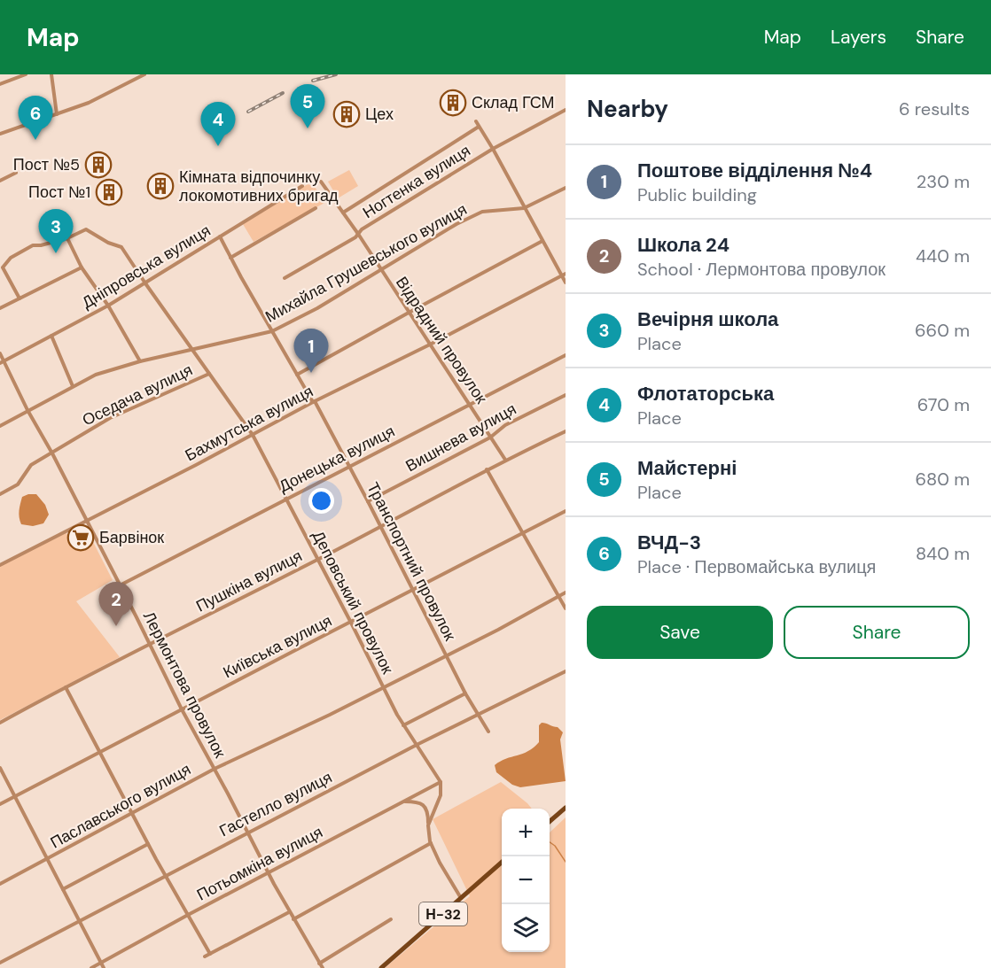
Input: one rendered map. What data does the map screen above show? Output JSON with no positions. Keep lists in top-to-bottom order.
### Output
{
  "streets": {
    "main road": ["Н-32"],
    "street": [
      "Ногтенка вулиця",
      "Михайла Грушевського вулиця",
      "Дніпровська вулиця",
      "Відрадний провулок",
      "Оседача вулиця",
      "Бахмутська вулиця",
      "Вишнева вулиця",
      "Донецька вулиця",
      "Транспортний провулок",
      "Пушкіна вулиця",
      "Деповський провулок",
      "Київська вулиця",
      "Лермонтова провулок",
      "Гастелло вулиця",
      "Паславського вулиця",
      "Потьомкіна вулиця"
    ]
  },
  "crossings": [
    ["Ногтенка вулиця", "Відрадний провулок"],
    ["Михайла Грушевського вулиця", "Відрадний провулок"],
    ["Михайла Грушевського вулиця", "Транспортний провулок"],
    ["Михайла Грушевського вулиця", "Деповський провулок"],
    ["Михайла Грушевського вулиця", "Лермонтова провулок"],
    ["Дніпровська вулиця", "Транспортний провулок"],
    ["Дніпровська вулиця", "Деповський провулок"],
    ["Дніпровська вулиця", "Лермонтова провулок"],
    ["Відрадний провулок", "Бахмутська вулиця"],
    ["Відрадний провулок", "Вишнева вулиця"],
    ["Відрадний провулок", "Донецька вулиця"],
    ["Відрадний провулок", "Пушкіна вулиця"],
    ["Оседача вулиця", "Деповський провулок"],
    ["Оседача вулиця", "Лермонтова провулок"],
    ["Бахмутська вулиця", "Транспортний провулок"],
    ["Бахмутська вулиця", "Деповський провулок"],
    ["Бахмутська вулиця", "Лермонтова провулок"],
    ["Вишнева вулиця", "Транспортний провулок"],
    ["Донецька вулиця", "Транспортний провулок"],
    ["Донецька вулиця", "Деповський провулок"],
    ["Донецька вулиця", "Лермонтова провулок"],
    ["Транспортний провулок", "Пушкіна вулиця"],
    ["Транспортний провулок", "Київська вулиця"],
    ["Транспортний провулок", "Гастелло вулиця"],
    ["Транспортний провулок", "Паславського вулиця"],
    ["Пушкіна вулиця", "Деповський провулок"],
    ["Пушкіна вулиця", "Лермонтова провулок"],
    ["Деповський провулок", "Київська вулиця"],
    ["Деповський провулок", "Гастелло вулиця"],
    ["Деповський провулок", "Паславського вулиця"],
    ["Деповський провулок", "Потьомкіна вулиця"],
    ["Київська вулиця", "Лермонтова провулок"],
    ["Лермонтова провулок", "Гастелло вулиця"],
    ["Лермонтова провулок", "Паславського вулиця"],
    ["Лермонтова провулок", "Потьомкіна вулиця"]
  ],
  "places": {
    "building": [
      "Склад ГСМ",
      "Цех",
      "Пост №5",
      "Кімната відпочинку локомотивних бригад",
      "Пост №1"
    ],
    "supermarket": ["Барвінок"]
  },
  "page": {
    "header": "Map",
    "nav": ["Map", "Layers", "Share"],
    "heading": ["Nearby", "6 results"],
    "pins": [
      "5",
      "6",
      "4",
      "3",
      "1",
      "2"
    ],
    "list": [
      {
        "mark": "1",
        "name": "Поштове відділення №4",
        "note": "Public building",
        "value": "230 m"
      },
      {
        "mark": "2",
        "name": "Школа 24",
        "note": "School · Лермонтова провулок",
        "value": "440 m"
      },
      {
        "mark": "3",
        "name": "Вечірня школа",
        "note": "Place",
        "value": "660 m"
      },
      {
        "mark": "4",
        "name": "Флотаторська",
        "note": "Place",
        "value": "670 m"
      },
      {
        "mark": "5",
        "name": "Майстерні",
        "note": "Place",
        "value": "680 m"
      },
      {
        "mark": "6",
        "name": "ВЧД-3",
        "note": "Place · Первомайська вулиця",
        "value": "840 m"
      }
    ],
    "buttons": ["Save", "Share"],
    "map_buttons": ["+", "−"]
  }
}
